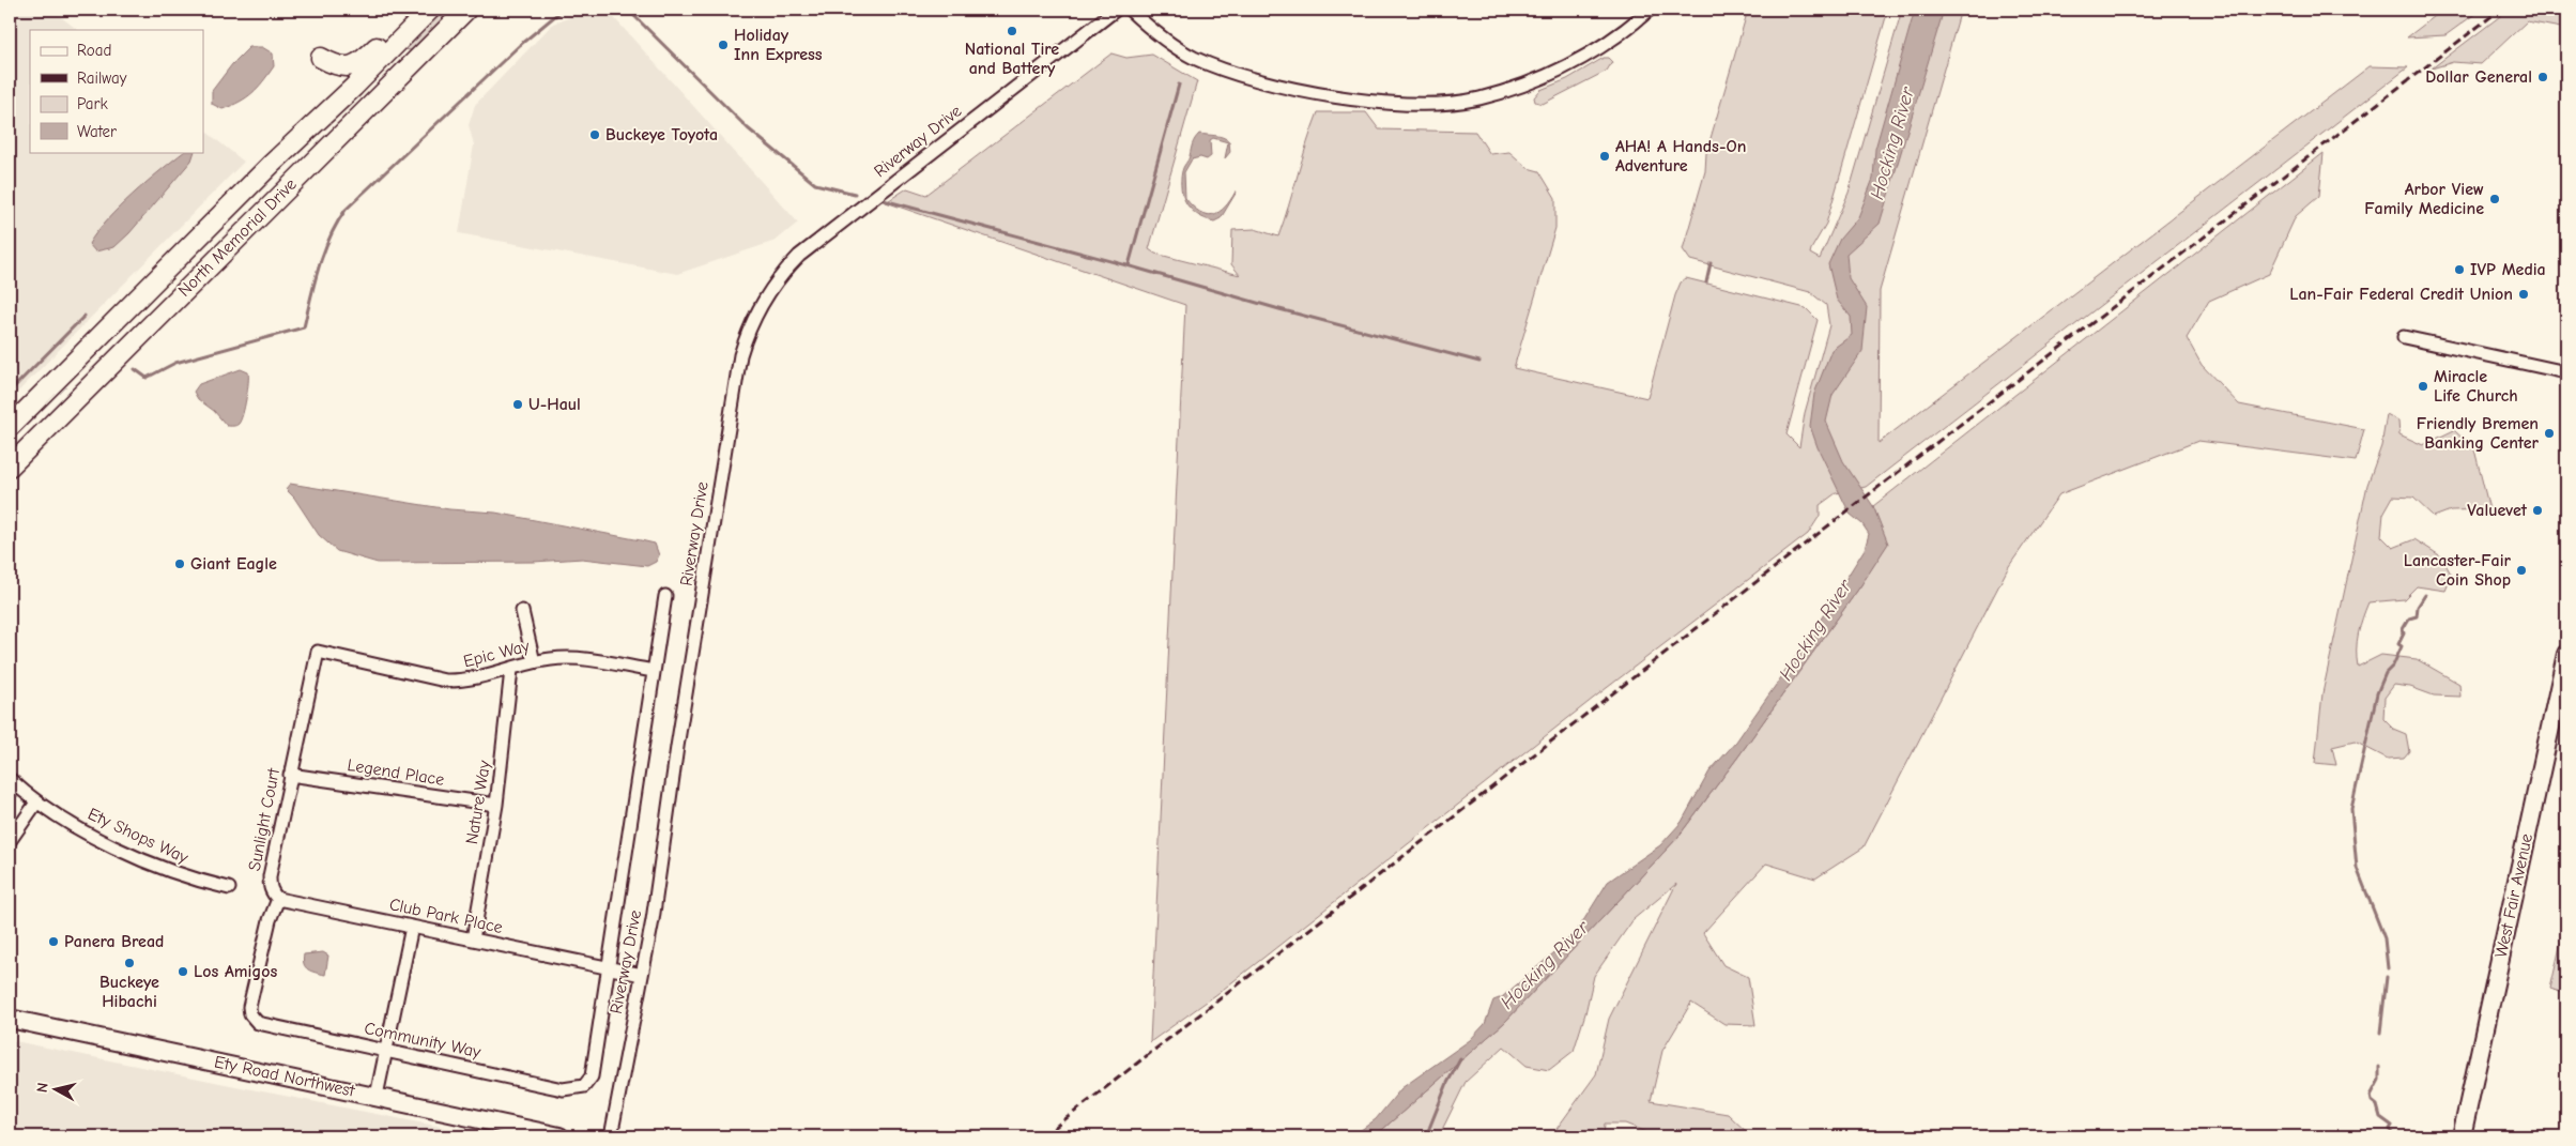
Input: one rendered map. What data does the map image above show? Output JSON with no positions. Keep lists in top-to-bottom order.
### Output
{
  "streets": {
    "main road": ["North Memorial Drive"],
    "street": [
      "Riverway Drive",
      "Epic Way",
      "Legend Place",
      "Nature Way",
      "Sunlight Court",
      "Ety Shops Way",
      "West Fair Avenue",
      "Club Park Place",
      "Community Way",
      "Ety Road Northwest"
    ]
  },
  "crossings": [
    ["Riverway Drive", "Club Park Place"],
    ["Epic Way", "Nature Way"],
    ["Epic Way", "Sunlight Court"],
    ["Legend Place", "Nature Way"],
    ["Legend Place", "Sunlight Court"],
    ["Nature Way", "Club Park Place"],
    ["Sunlight Court", "Club Park Place"],
    ["Sunlight Court", "Community Way"],
    ["Club Park Place", "Community Way"]
  ],
  "water": ["Hocking River"],
  "places": [
    "National Tire and Battery",
    "Holiday Inn Express",
    "Dollar General",
    "Buckeye Toyota",
    "AHA! A Hands-On Adventure",
    "Arbor View Family Medicine",
    "IVP Media",
    "Lan-Fair Federal Credit Union",
    "Miracle Life Church",
    "U-Haul",
    "Friendly Bremen Banking Center",
    "Valuevet",
    "Giant Eagle",
    "Lancaster-Fair Coin Shop",
    "Panera Bread",
    "Buckeye Hibachi",
    "Los Amigos"
  ],
  "legend": [
    "Road",
    "Railway",
    "Park",
    "Water"
  ],
  "north": "left"
}
